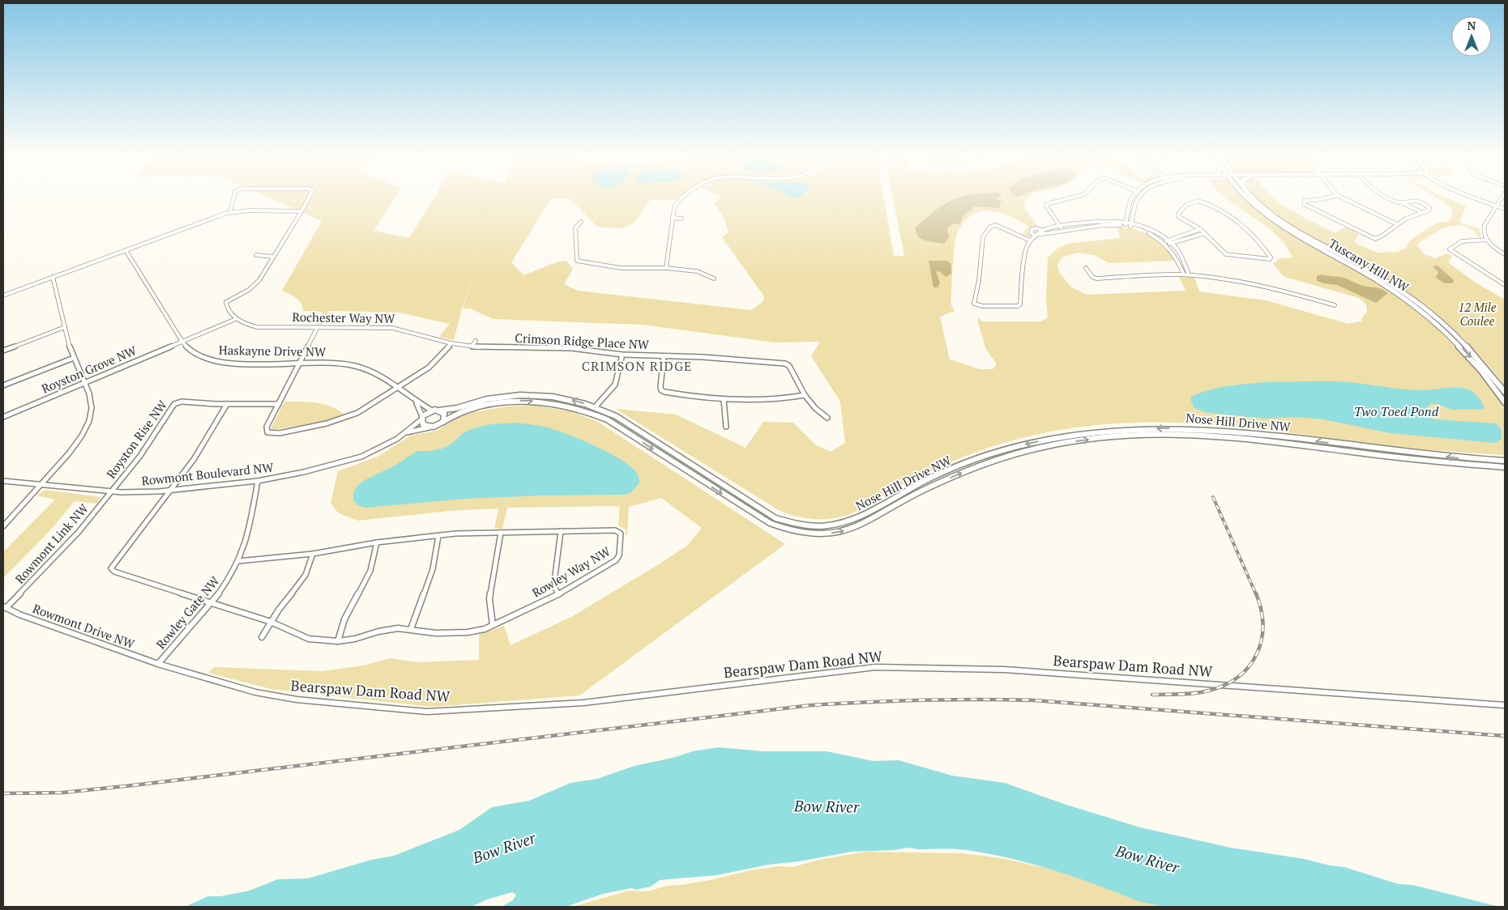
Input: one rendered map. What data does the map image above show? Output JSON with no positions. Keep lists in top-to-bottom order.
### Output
{
  "streets": {
    "street": [
      "Tuscany Hill NW",
      "Rochester Way NW",
      "Crimson Ridge Place NW",
      "Haskayne Drive NW",
      "Royston Grove NW",
      "Nose Hill Drive NW",
      "Royston Rise NW",
      "Rowmont Boulevard NW",
      "Rowmont Link NW",
      "Rowley Way NW",
      "Rowley Gate NW",
      "Rowmont Drive NW",
      "Bearspaw Dam Road NW"
    ]
  },
  "crossings": [
    ["Rochester Way NW", "Crimson Ridge Place NW"],
    ["Rochester Way NW", "Royston Grove NW"],
    ["Haskayne Drive NW", "Royston Grove NW"],
    ["Haskayne Drive NW", "Nose Hill Drive NW"],
    ["Haskayne Drive NW", "Rowmont Boulevard NW"],
    ["Nose Hill Drive NW", "Rowmont Boulevard NW"],
    ["Royston Rise NW", "Rowmont Boulevard NW"],
    ["Royston Rise NW", "Rowmont Link NW"],
    ["Rowmont Boulevard NW", "Rowmont Link NW"],
    ["Rowmont Boulevard NW", "Rowley Way NW"],
    ["Rowmont Boulevard NW", "Rowley Gate NW"],
    ["Rowmont Link NW", "Rowmont Drive NW"],
    ["Rowley Way NW", "Rowley Gate NW"],
    ["Rowley Gate NW", "Rowmont Drive NW"],
    ["Rowley Gate NW", "Bearspaw Dam Road NW"],
    ["Rowmont Drive NW", "Bearspaw Dam Road NW"]
  ],
  "districts": ["CRIMSON RIDGE"],
  "water": ["Two Toed Pond", "Bow River"],
  "parks": ["12 Mile Coulee"],
  "north": "top"
}
